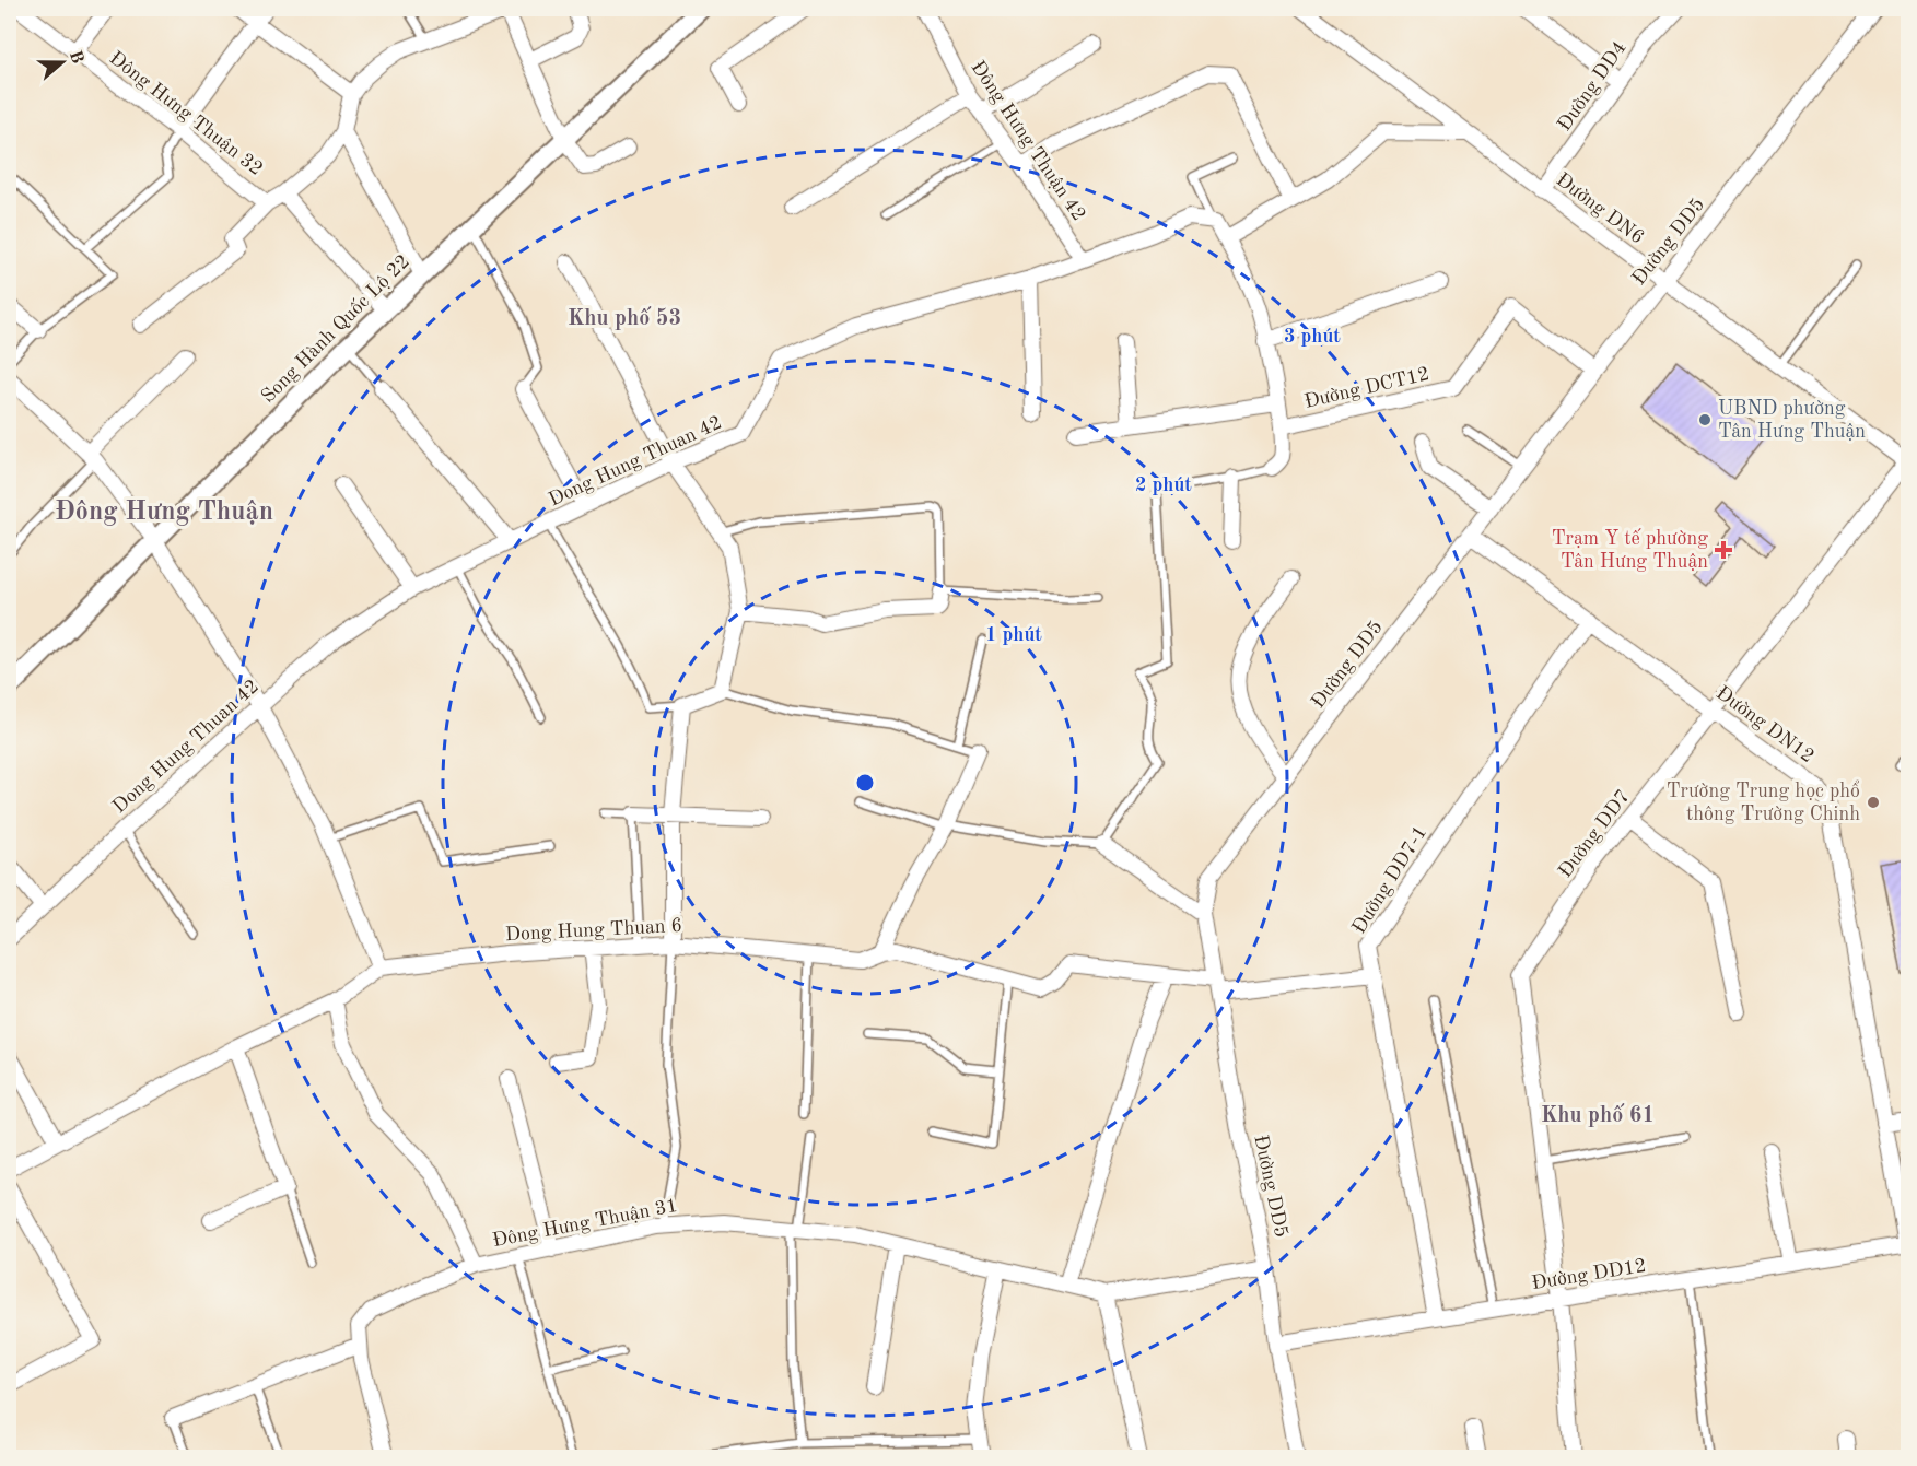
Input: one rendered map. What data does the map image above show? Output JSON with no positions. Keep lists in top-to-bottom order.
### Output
{
  "streets": {
    "street": [
      "Đường DD4",
      "Đông Hưng Thuận 32",
      "Đông Hưng Thuận 42",
      "Đường DN6",
      "Đường DD5",
      "Song Hành Quốc Lộ 22",
      "Đường DCT12",
      "Dong Hung Thuan 42",
      "Đường DN12",
      "Đường DD7",
      "Đường DD7-1",
      "Dong Hung Thuan 6",
      "Đông Hưng Thuận 31",
      "Đường DD12"
    ]
  },
  "crossings": [
    ["Đường DD4", "Đường DN6"],
    ["Đông Hưng Thuận 42", "Dong Hung Thuan 42"],
    ["Đường DN6", "Đường DD5"],
    ["Đường DN6", "Đường DD7"],
    ["Đường DD5", "Đường DCT12"],
    ["Đường DD5", "Đường DN12"],
    ["Đường DD5", "Dong Hung Thuan 6"],
    ["Đường DD5", "Đường DD12"],
    ["Đường DN12", "Đường DD7"],
    ["Đường DN12", "Đường DD7-1"],
    ["Đường DN12", "Đường DD12"],
    ["Đường DD7", "Đường DD12"],
    ["Đường DD7-1", "Dong Hung Thuan 6"],
    ["Đường DD7-1", "Đường DD12"]
  ],
  "districts": ["Khu phố 53", "Đông Hưng Thuận", "Khu phố 61"],
  "places": {
    "other": ["UBND phường Tân Hưng Thuận", "Trường Trung học phổ thông Trường Chinh"],
    "health": ["Trạm Y tế phường Tân Hưng Thuận"]
  },
  "north": "right",
  "rings": ["3 phút", "2 phút", "1 phút"]
}
